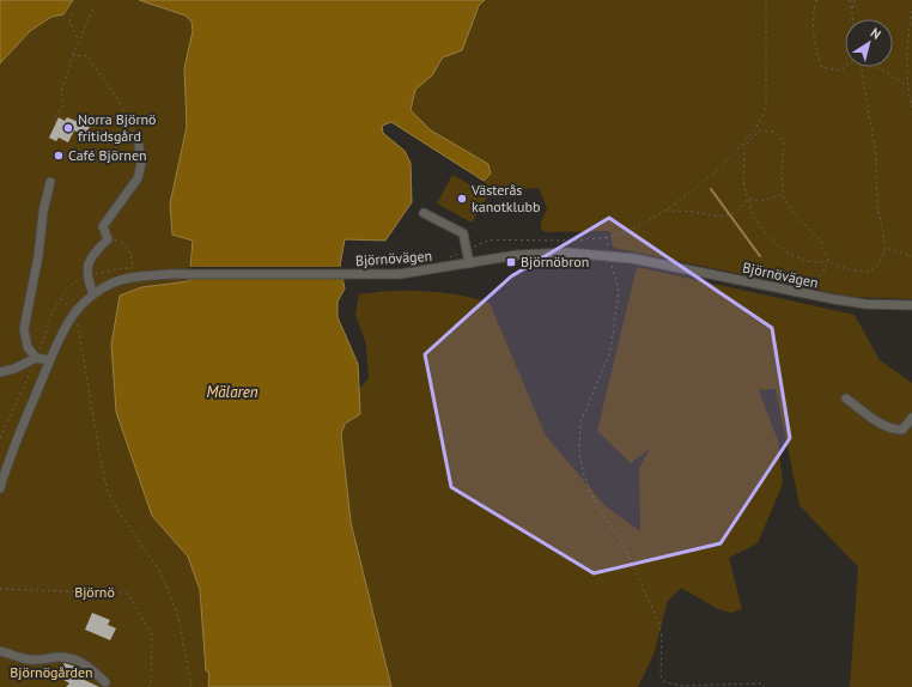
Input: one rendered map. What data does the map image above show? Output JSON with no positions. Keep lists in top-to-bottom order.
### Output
{
  "streets": {
    "street": ["Björnövägen"]
  },
  "water": ["Mälaren"],
  "parks": ["Björnö", "Björnögården"],
  "places": {
    "other": ["Norra Björnö fritidsgård", "Café Björnen", "Västerås kanotklubb"],
    "transit": ["Björnöbron"]
  },
  "north": "top right"
}
